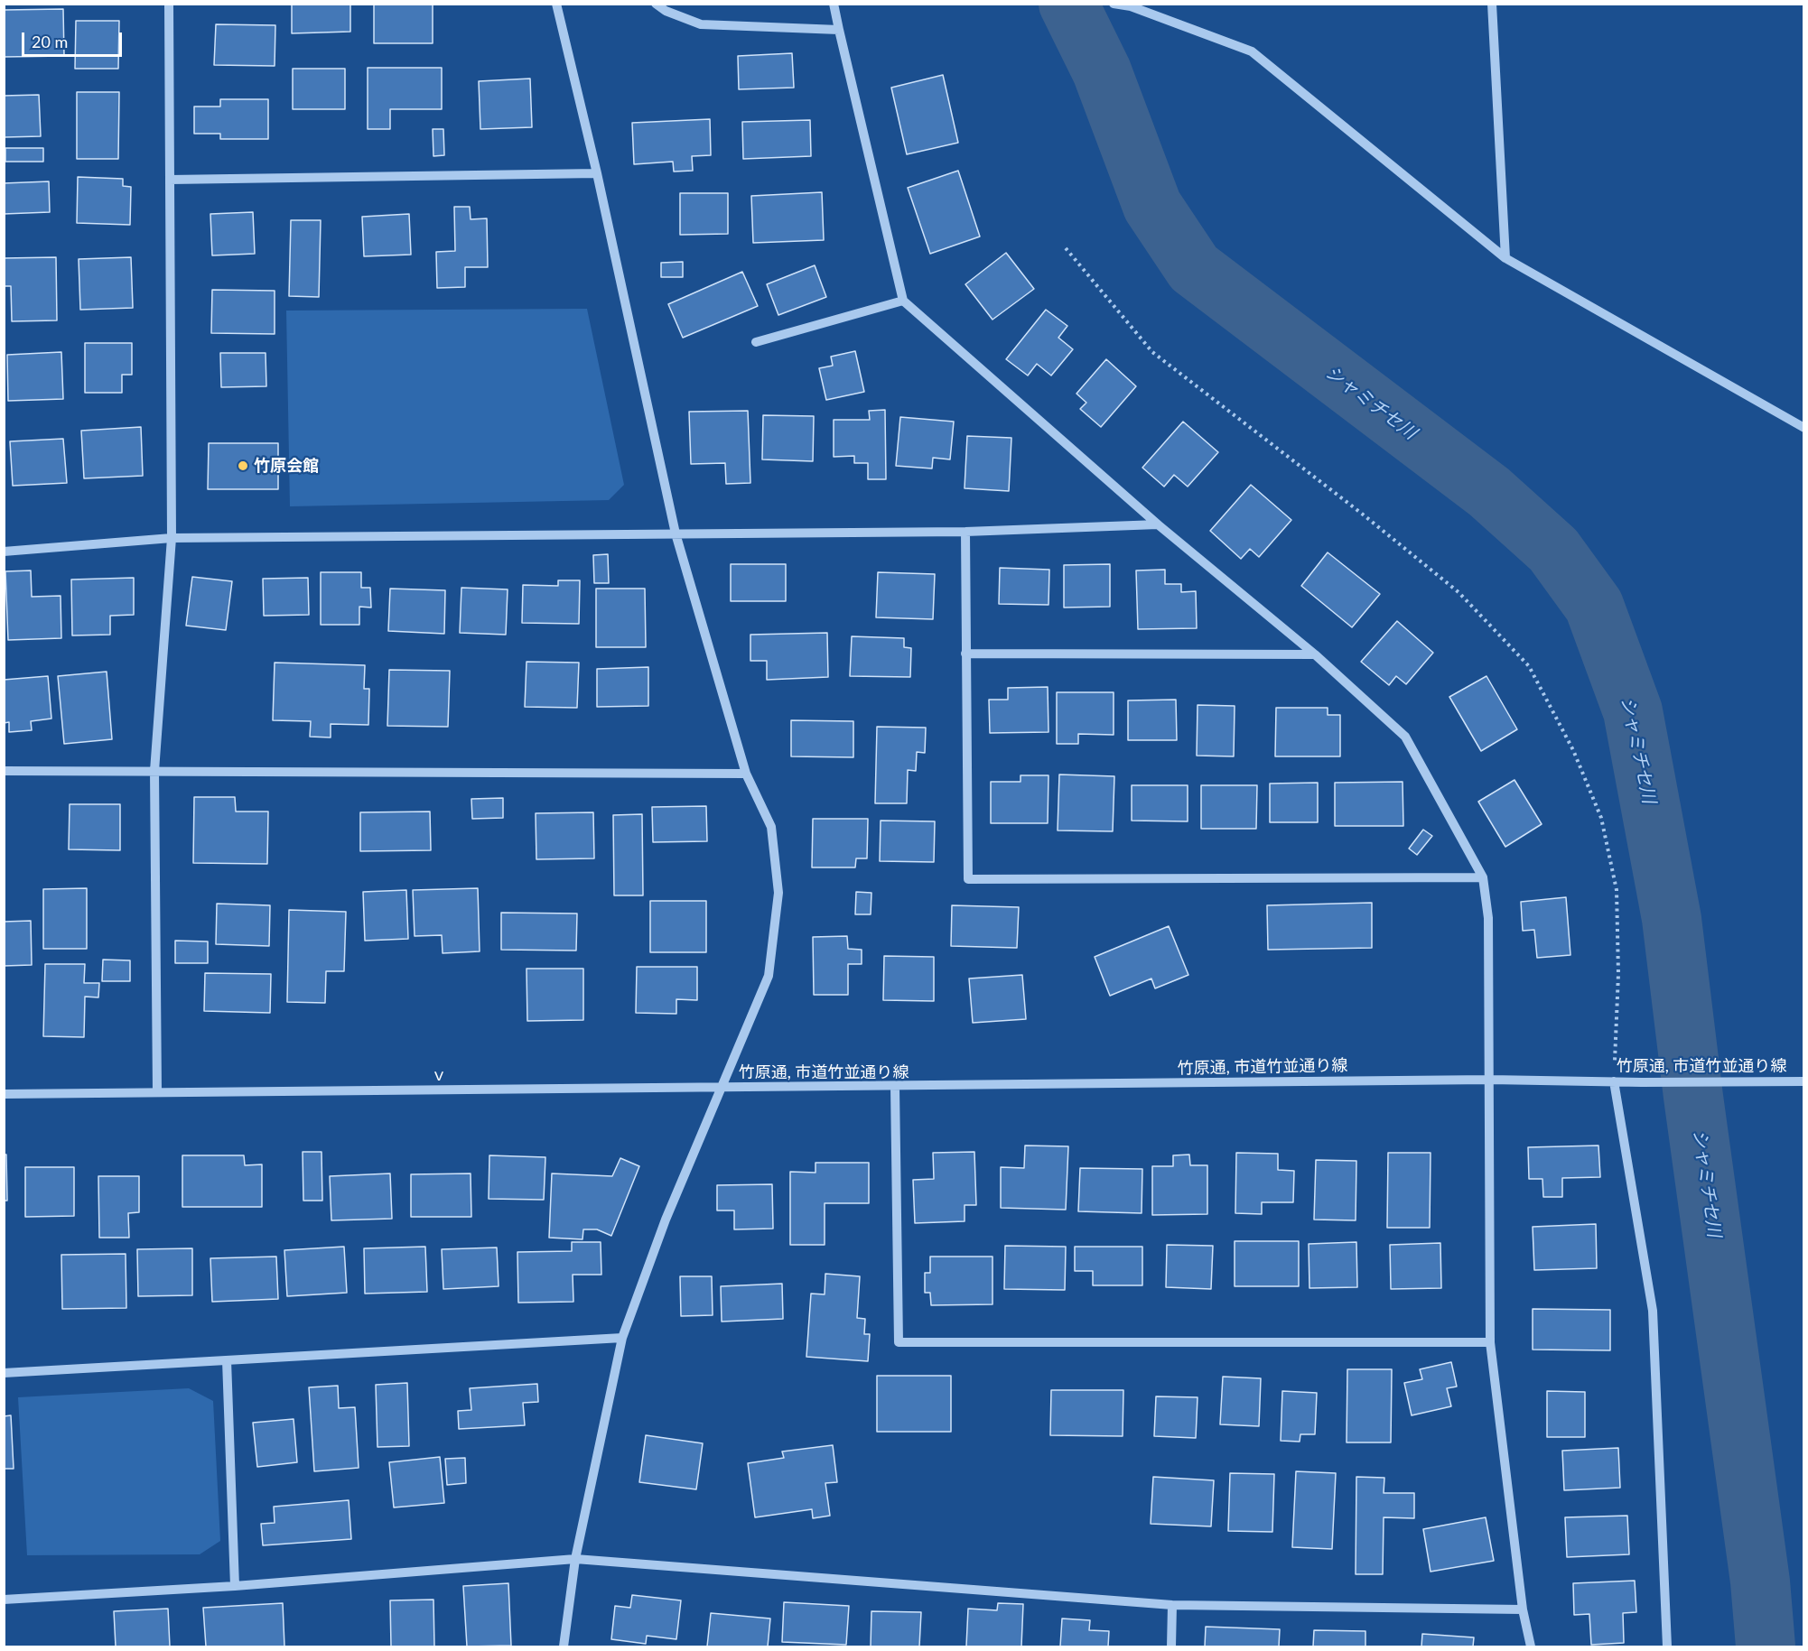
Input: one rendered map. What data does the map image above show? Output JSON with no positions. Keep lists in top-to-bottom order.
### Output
{
  "streets": {
    "street": ["竹原通, 市道竹並通り線", "ｖ"]
  },
  "crossings": [
    ["竹原通, 市道竹並通り線", "ｖ"]
  ],
  "water": ["シャミチセ川"],
  "places": ["竹原会館"],
  "scale_bar": "20 m"
}
